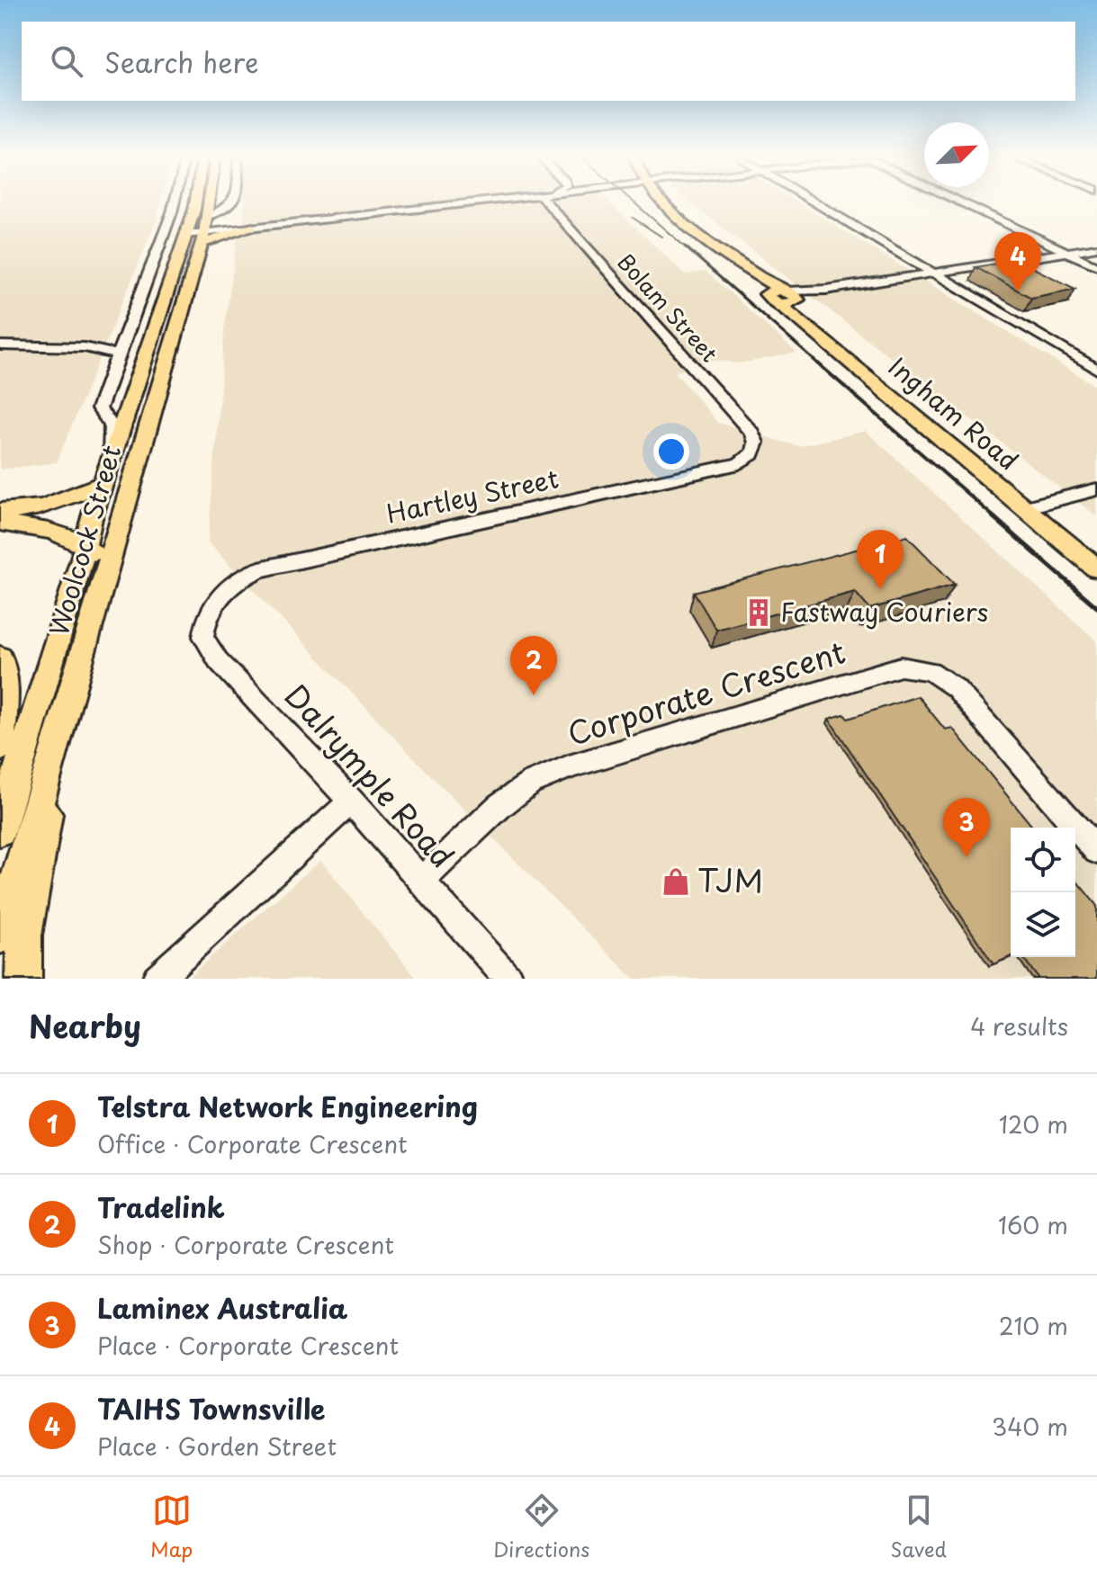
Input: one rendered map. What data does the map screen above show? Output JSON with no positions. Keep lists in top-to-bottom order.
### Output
{
  "streets": {
    "main road": ["Ingham Road", "Woolcock Street"],
    "street": [
      "Bolam Street",
      "Hartley Street",
      "Corporate Crescent",
      "Dalrymple Road"
    ]
  },
  "crossings": [
    ["Bolam Street", "Hartley Street"],
    ["Hartley Street", "Dalrymple Road"],
    ["Corporate Crescent", "Dalrymple Road"]
  ],
  "places": {
    "building": ["Fastway Couriers"],
    "shop": ["TJM"]
  },
  "north": "top right",
  "page": {
    "search": "Search here",
    "pins": [
      "4",
      "1",
      "2",
      "3"
    ],
    "heading": ["Nearby", "4 results"],
    "list": [
      {
        "mark": "1",
        "name": "Telstra Network Engineering",
        "note": "Office · Corporate Crescent",
        "value": "120 m"
      },
      {
        "mark": "2",
        "name": "Tradelink",
        "note": "Shop · Corporate Crescent",
        "value": "160 m"
      },
      {
        "mark": "3",
        "name": "Laminex Australia",
        "note": "Place · Corporate Crescent",
        "value": "210 m"
      },
      {
        "mark": "4",
        "name": "TAIHS Townsville",
        "note": "Place · Gorden Street",
        "value": "340 m"
      }
    ],
    "nav": ["Map", "Directions", "Saved"]
  }
}
